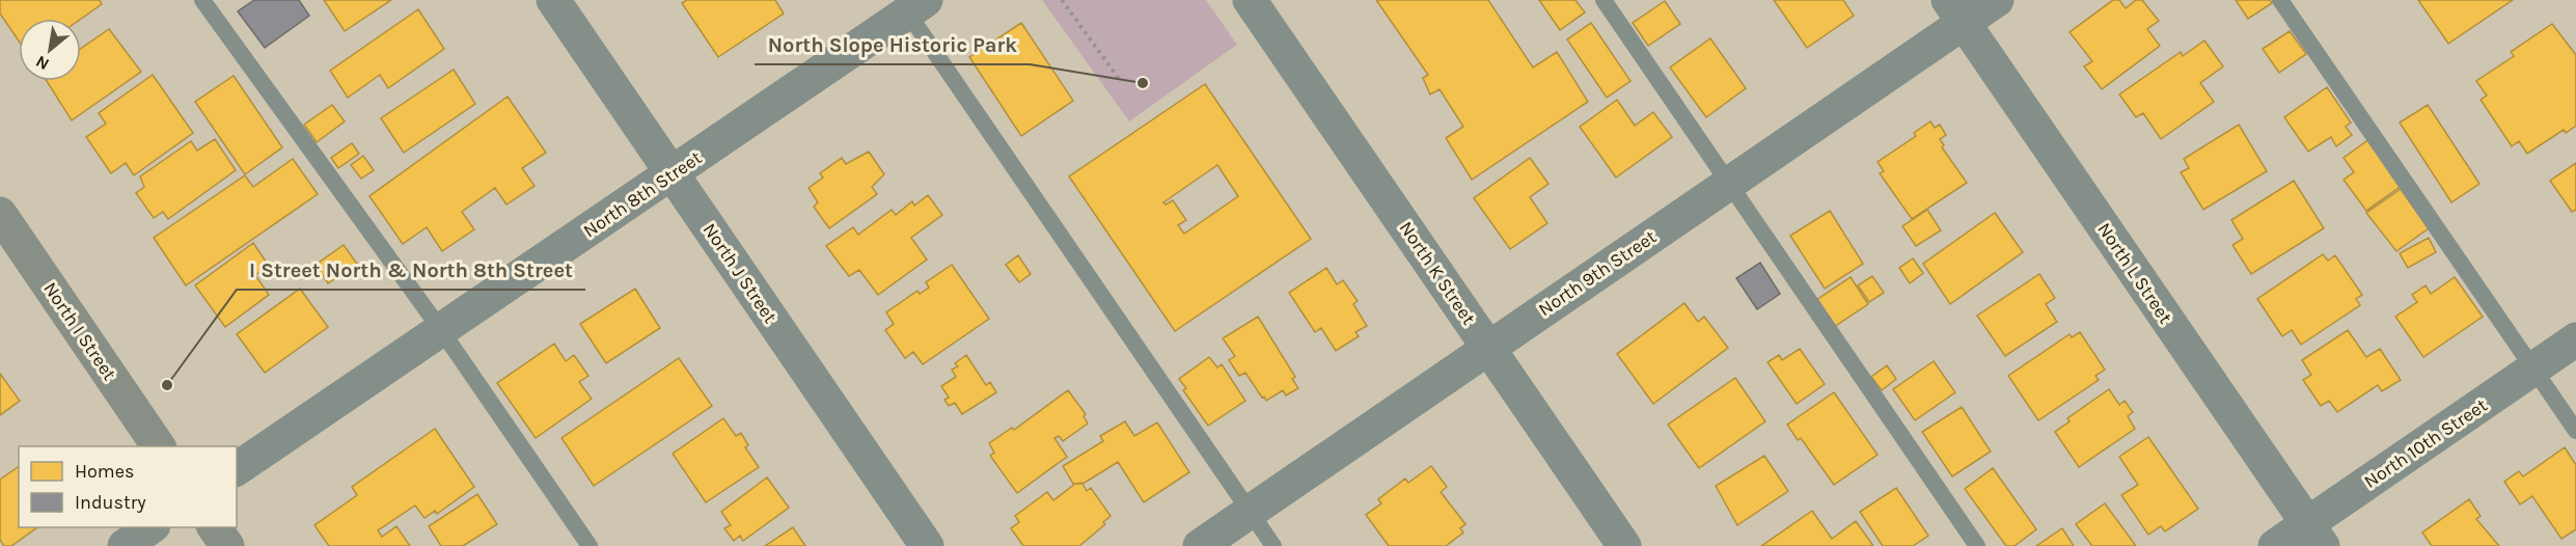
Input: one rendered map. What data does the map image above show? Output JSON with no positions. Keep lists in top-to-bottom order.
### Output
{
  "streets": {
    "main road": ["North I Street"],
    "street": [
      "North 8th Street",
      "North J Street",
      "North K Street",
      "North 9th Street",
      "North L Street",
      "North 10th Street"
    ]
  },
  "crossings": [
    ["North 8th Street", "North J Street"],
    ["North K Street", "North 9th Street"],
    ["North 9th Street", "North L Street"],
    ["North L Street", "North 10th Street"]
  ],
  "places": ["North Slope Historic Park", "I Street North & North 8th Street"],
  "legend": ["Homes", "Industry"],
  "north": "bottom left"
}
